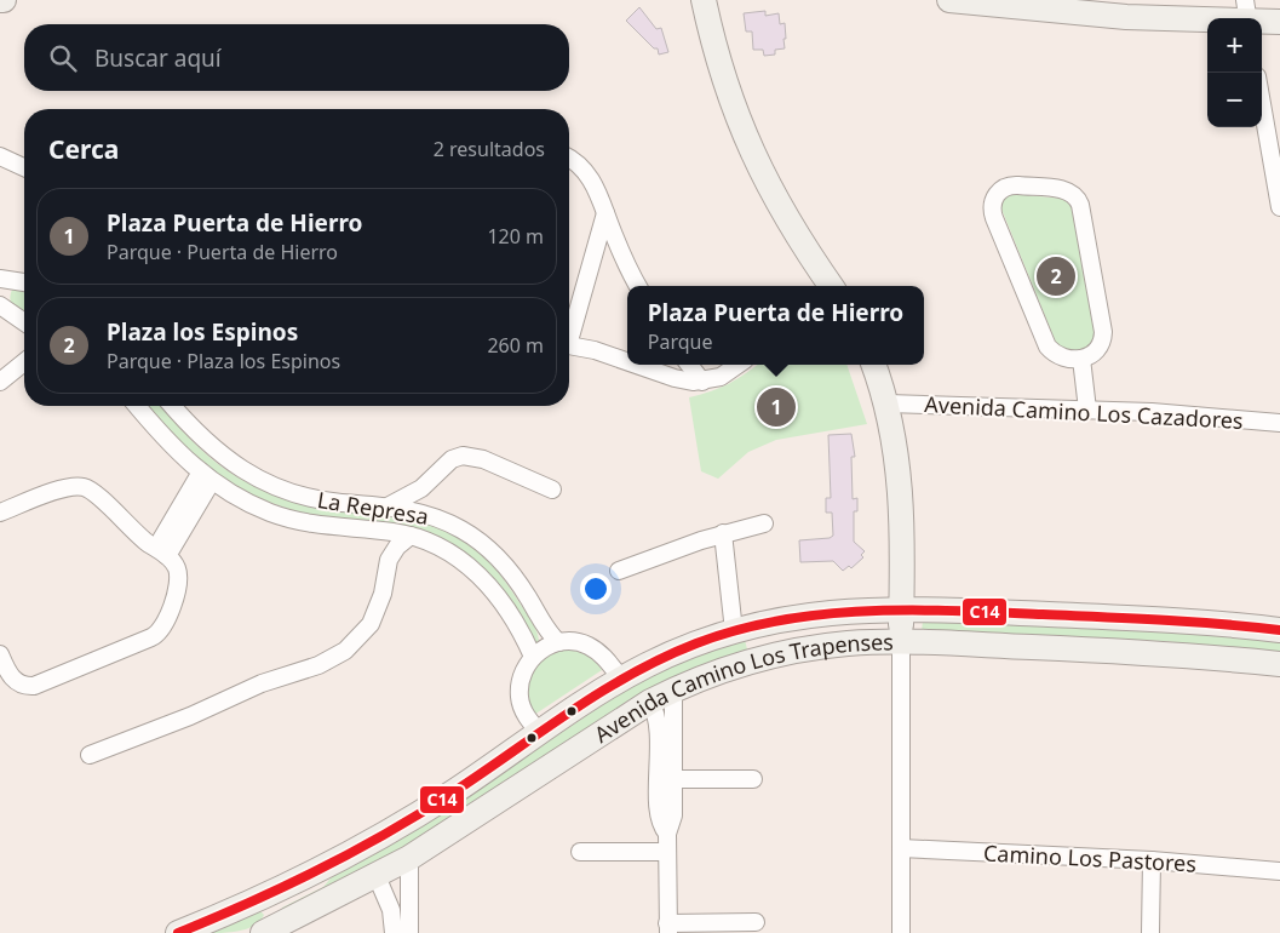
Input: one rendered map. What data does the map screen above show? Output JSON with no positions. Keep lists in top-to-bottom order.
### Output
{
  "streets": {
    "main road": ["Avenida Camino Los Trapenses"],
    "street": ["Avenida Camino Los Cazadores", "La Represa", "Camino Los Pastores"]
  },
  "lines": ["transit line C14"],
  "page": {
    "map_buttons": ["+", "−"],
    "search": "Buscar aquí",
    "heading": ["Cerca", "2 resultados"],
    "list": [
      {
        "mark": "1",
        "name": "Plaza Puerta de Hierro",
        "note": "Parque · Puerta de Hierro",
        "value": "120 m"
      },
      {
        "mark": "2",
        "name": "Plaza los Espinos",
        "note": "Parque · Plaza los Espinos",
        "value": "260 m"
      }
    ],
    "pins": ["2", "1"],
    "popup": ["Plaza Puerta de Hierro", "Parque"]
  }
}
